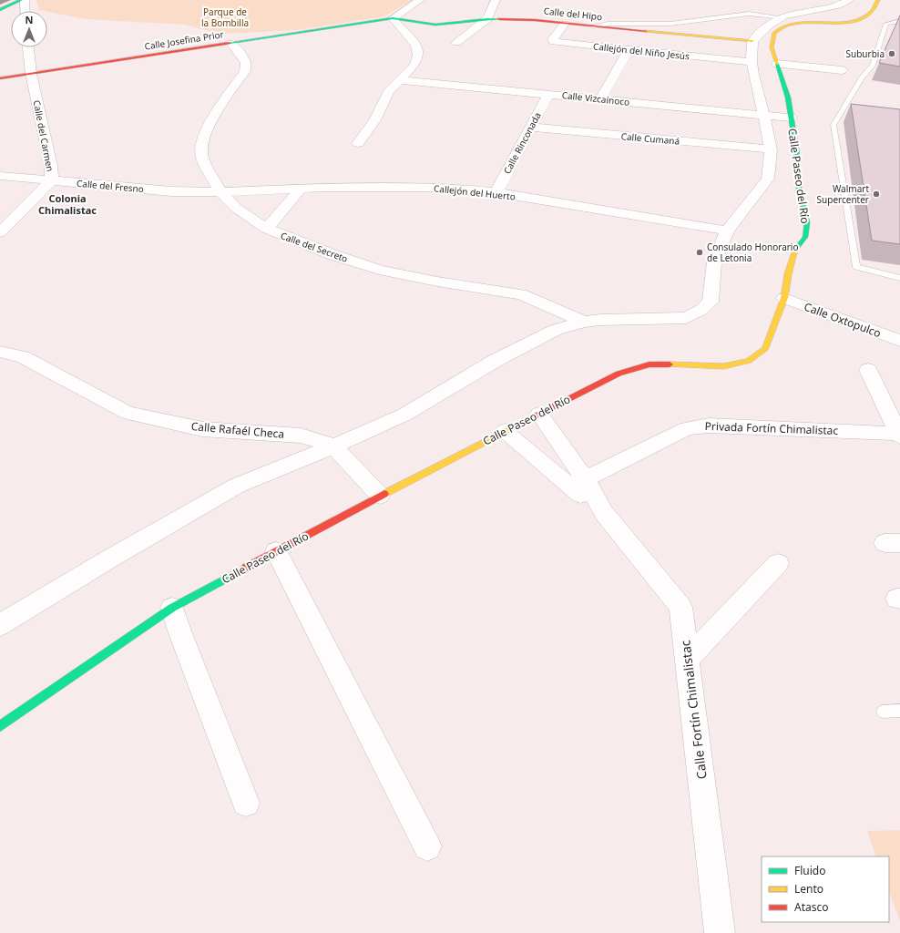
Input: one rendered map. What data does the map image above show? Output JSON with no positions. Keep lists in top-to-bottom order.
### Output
{
  "streets": {
    "street": [
      "Calle del Hipo",
      "Calle Josefina Prior",
      "Callejón del Niño Jesús",
      "Calle Vizcainoco",
      "Calle del Carmen",
      "Calle Cumaná",
      "Calle Rinconada",
      "Calle Paseo del Río",
      "Calle del Fresno",
      "Callejón del Huerto",
      "Calle del Secreto",
      "Calle Oxtopulco",
      "Privada Fortín Chimalistac",
      "Calle Rafaél Checa",
      "Calle Fortín Chimalistac"
    ]
  },
  "crossings": [
    ["Calle del Hipo", "Calle Josefina Prior"],
    ["Calle del Hipo", "Callejón del Niño Jesús"],
    ["Calle Josefina Prior", "Calle del Carmen"],
    ["Calle Josefina Prior", "Calle del Secreto"],
    ["Calle Vizcainoco", "Calle Rinconada"],
    ["Calle Vizcainoco", "Calle Paseo del Río"],
    ["Calle del Carmen", "Calle del Fresno"],
    ["Calle Cumaná", "Calle Rinconada"],
    ["Calle Rinconada", "Callejón del Huerto"],
    ["Calle Paseo del Río", "Calle Oxtopulco"],
    ["Calle Paseo del Río", "Calle Rafaél Checa"],
    ["Calle Paseo del Río", "Calle Fortín Chimalistac"],
    ["Calle del Fresno", "Callejón del Huerto"],
    ["Calle del Fresno", "Calle del Secreto"],
    ["Callejón del Huerto", "Calle del Secreto"],
    ["Privada Fortín Chimalistac", "Calle Fortín Chimalistac"]
  ],
  "districts": ["Colonia Chimalistac"],
  "parks": ["Parque de la Bombilla"],
  "places": ["Suburbia", "Walmart Supercenter", "Consulado Honorario de Letonia"],
  "legend": ["Fluido", "Lento", "Atasco"],
  "north": "top"
}
